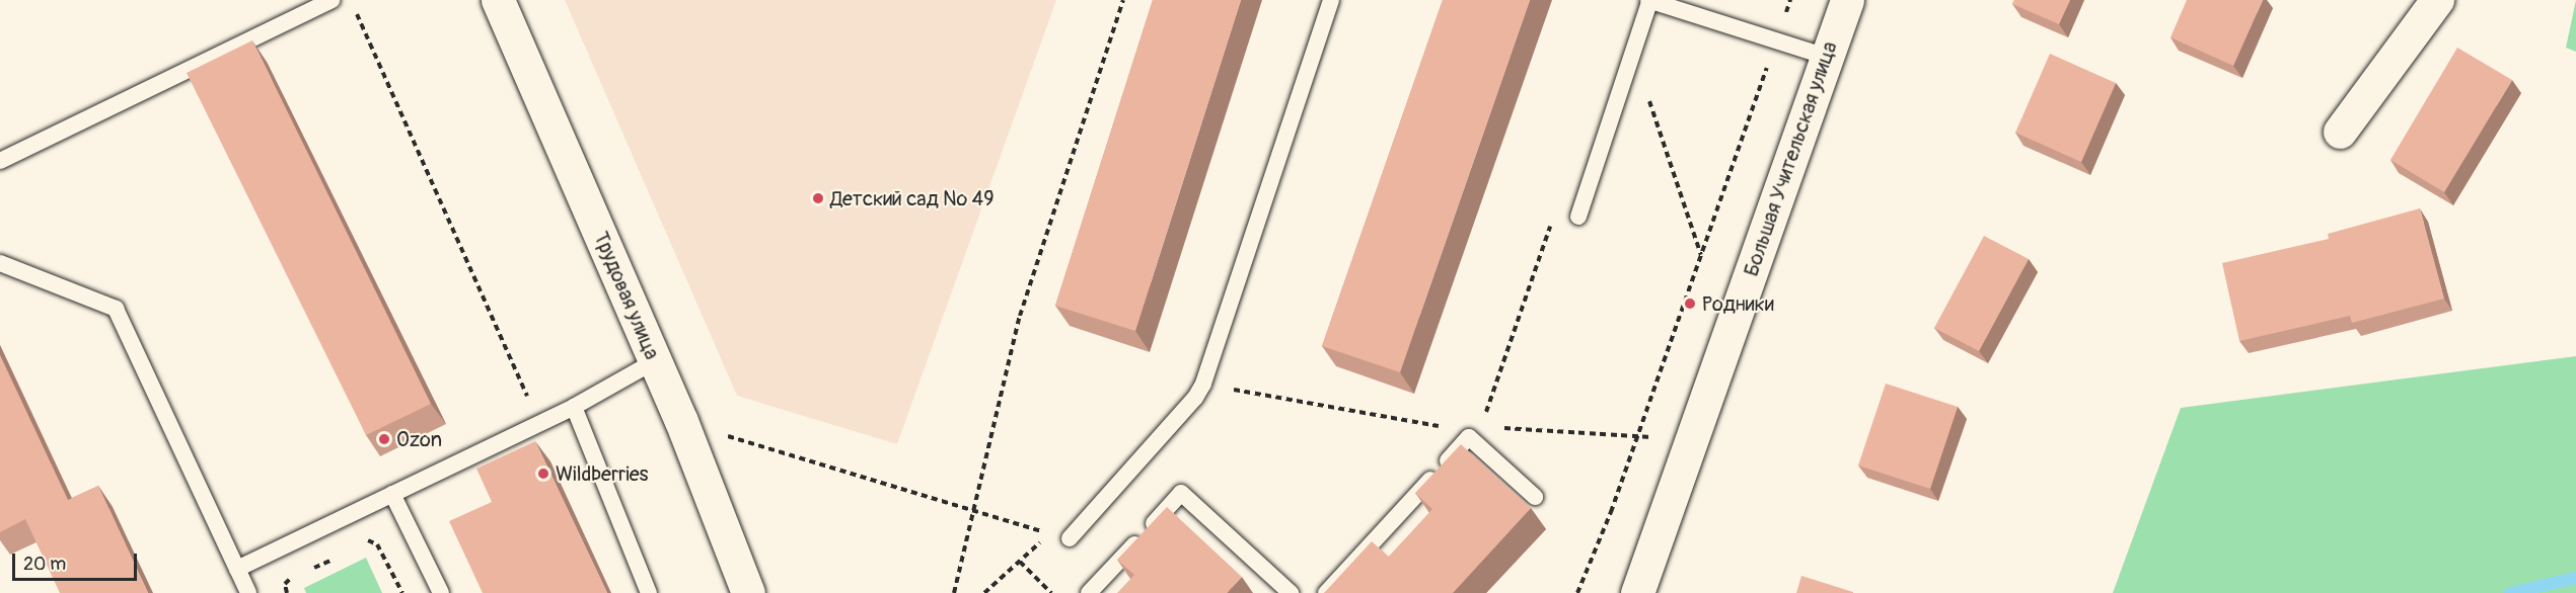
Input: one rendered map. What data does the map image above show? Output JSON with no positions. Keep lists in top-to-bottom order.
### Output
{
  "streets": {
    "street": ["Большая Учительская улица", "Трудовая улица"]
  },
  "places": [
    "Детский сад № 49",
    "Родники",
    "Ozon",
    "Wildberries"
  ],
  "scale_bar": "20 m"
}
